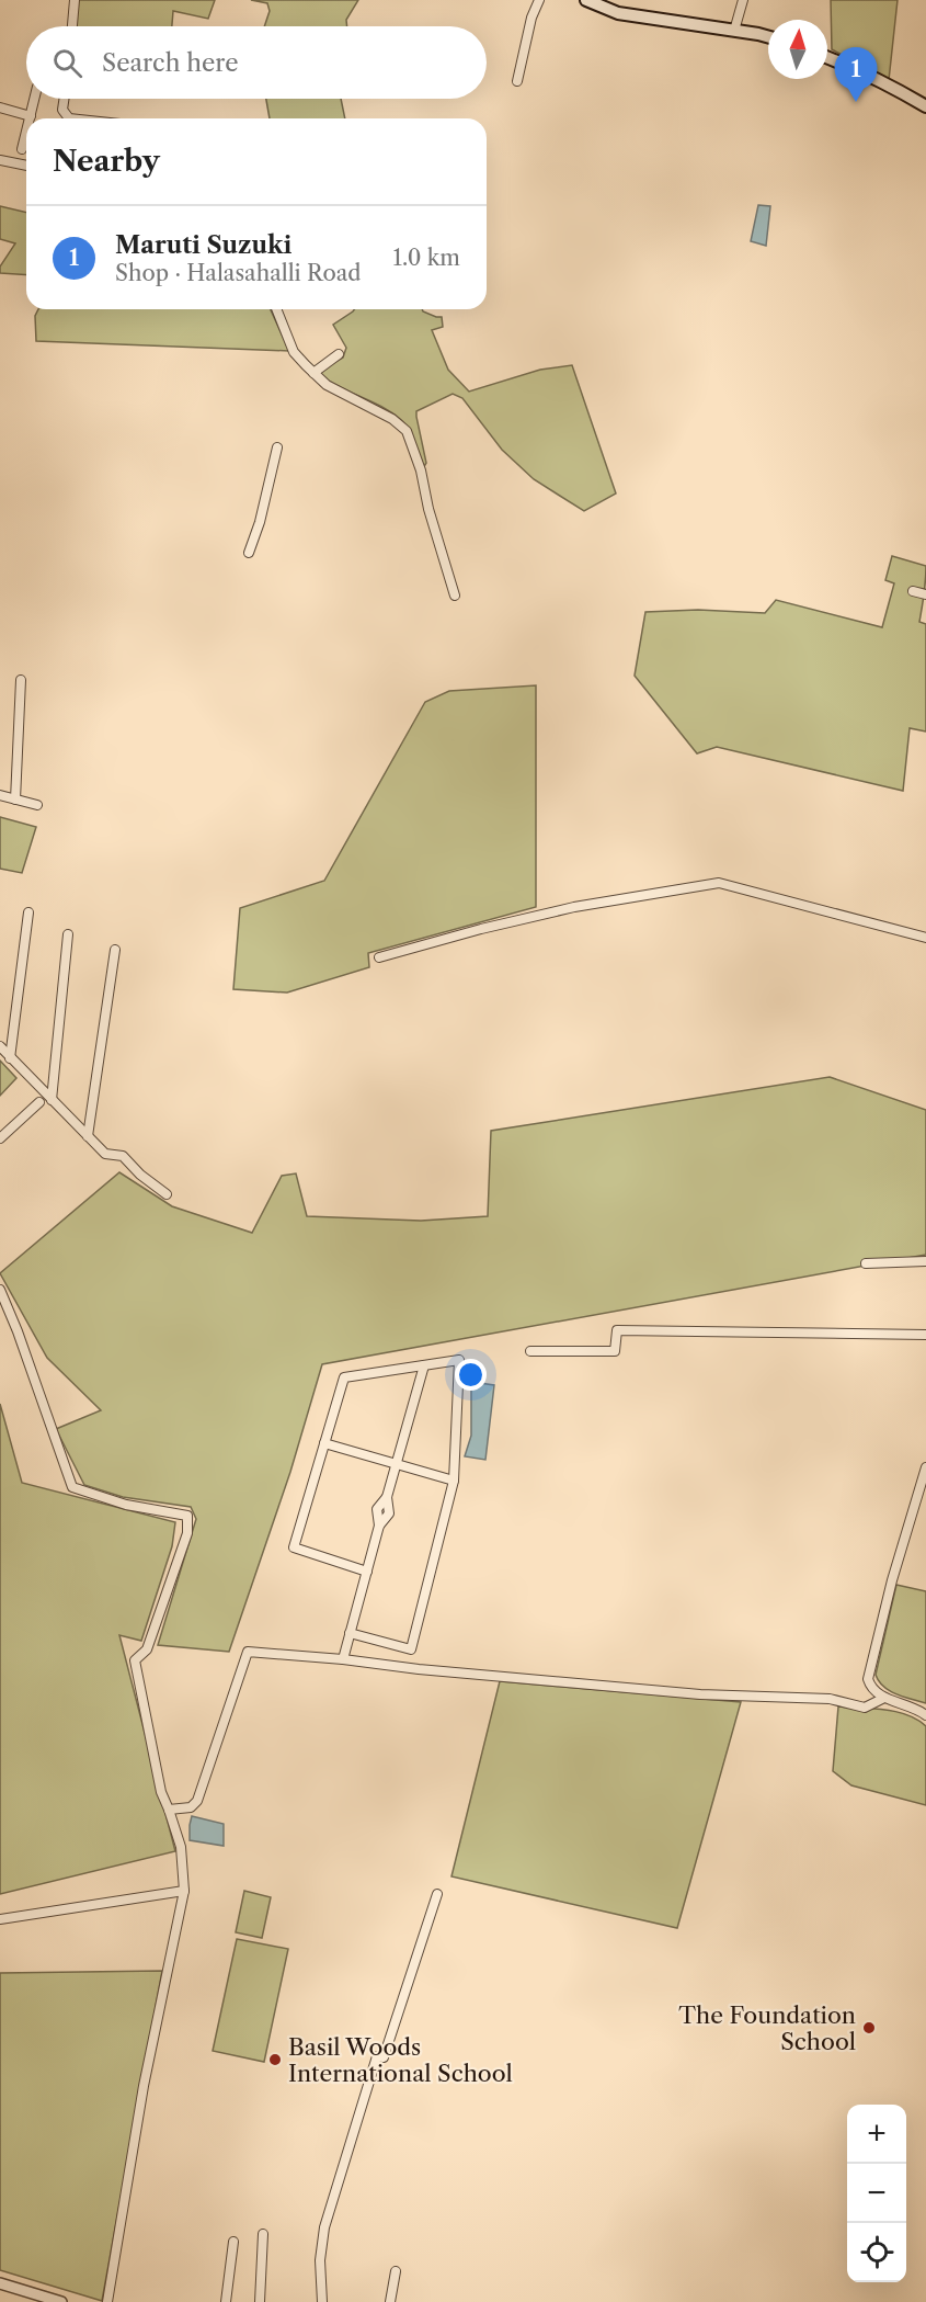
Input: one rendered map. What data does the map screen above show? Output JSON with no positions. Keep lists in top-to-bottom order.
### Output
{
  "places": ["The Foundation School", "Basil Woods International School"],
  "north": "top",
  "page": {
    "search": "Search here",
    "pins": "1",
    "heading": "Nearby",
    "list": [
      {
        "mark": "1",
        "name": "Maruti Suzuki",
        "note": "Shop · Halasahalli Road",
        "value": "1.0 km"
      }
    ],
    "map_buttons": ["+", "−"]
  }
}
